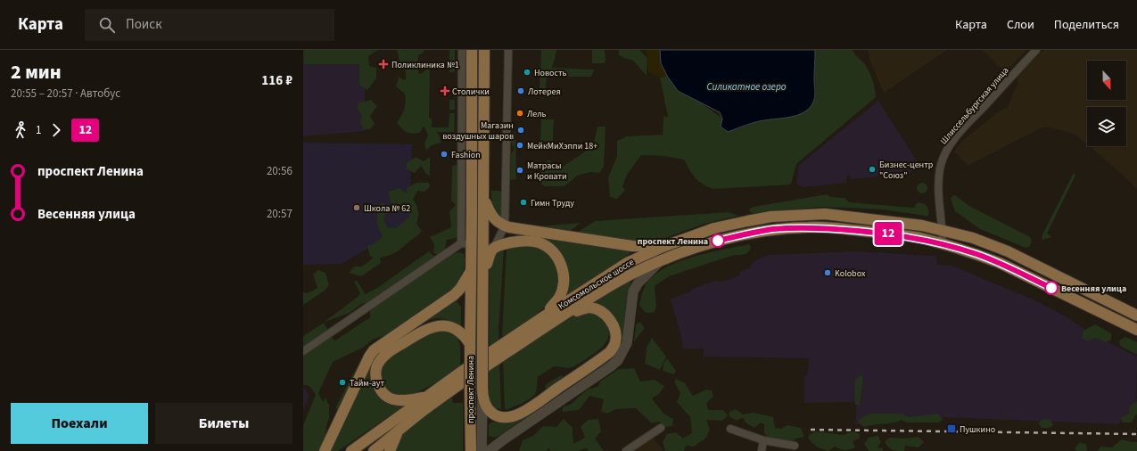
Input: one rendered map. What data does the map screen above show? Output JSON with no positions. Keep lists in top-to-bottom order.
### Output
{
  "streets": {
    "main road": ["Комсомольское шоссе", "проспект Ленина"],
    "street": ["Шлиссельбургская улица"]
  },
  "crossings": [
    ["Шлиссельбургская улица", "Комсомольское шоссе"]
  ],
  "water": ["Силикатное озеро"],
  "places": {
    "health": ["Поликлиника №1", "Столички"],
    "other": [
      "Новость",
      "Лотерея",
      "Лель",
      "Магазин воздушных шаров",
      "МейкМиХэппи 18+",
      "Fashion",
      "Бизнес-центр \"Союз\"",
      "Матрасы и Кровати",
      "Гимн Труду",
      "Школа № 62",
      "проспект Ленина",
      "Kolobox",
      "Весенняя улица",
      "Тайм-аут"
    ],
    "transit": ["Пушкино"]
  },
  "lines": ["bus line 12"],
  "north": "bottom",
  "page": {
    "header": "Карта",
    "search": "Поиск",
    "nav": ["Карта", "Слои", "Поделиться"],
    "heading": ["2 мин", "20:55 – 20:57 · Автобус", "116 ₽"],
    "on_map": "12",
    "legs": ["1", "12"],
    "list": [
      {
        "name": "проспект Ленина",
        "value": "20:56"
      },
      {
        "name": "Весенняя улица",
        "value": "20:57"
      }
    ],
    "buttons": ["Поехали", "Билеты"]
  }
}
